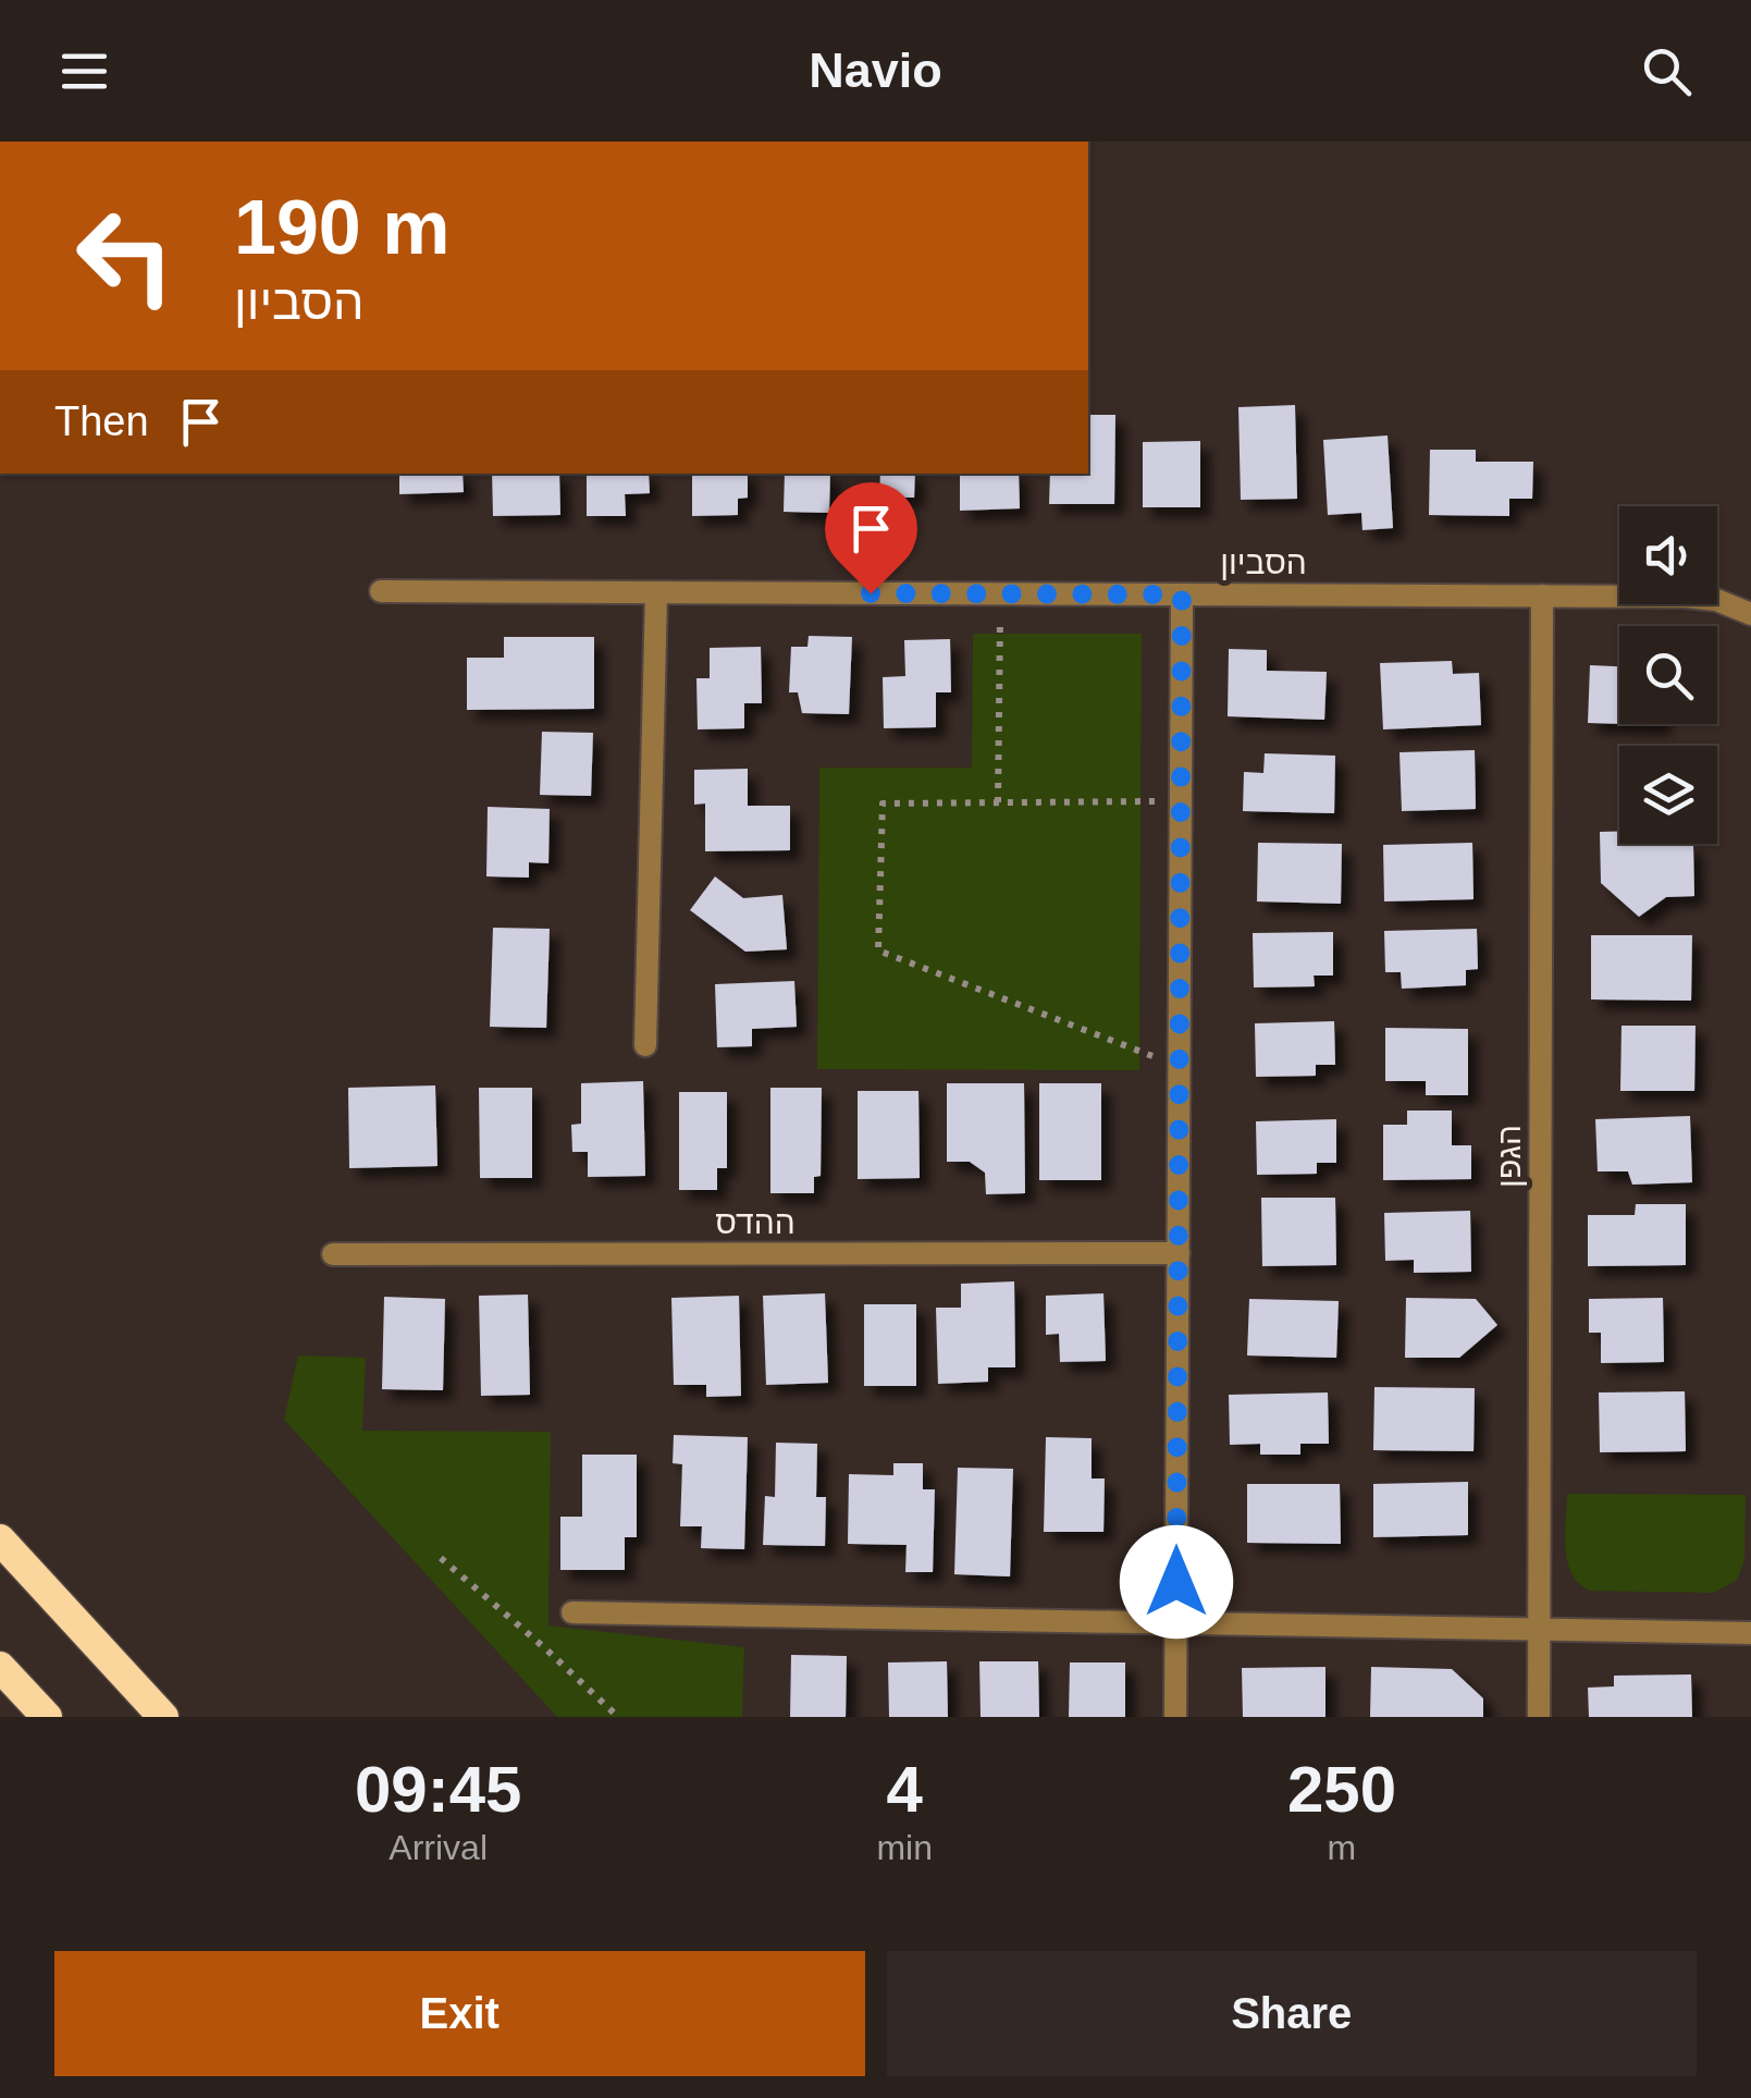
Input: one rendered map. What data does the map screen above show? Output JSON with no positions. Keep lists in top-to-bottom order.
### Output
{
  "streets": {
    "street": ["הסביון", "הגפן", "ההדס"]
  },
  "crossings": [
    ["הסביון", "הגפן"]
  ],
  "page": {
    "header": "Navio",
    "turn": ["190 m", "הסביון"],
    "then": "Then",
    "eta": [
      "09:45",
      "Arrival",
      "4",
      "min",
      "250",
      "m"
    ],
    "buttons": ["Exit", "Share"]
  }
}
